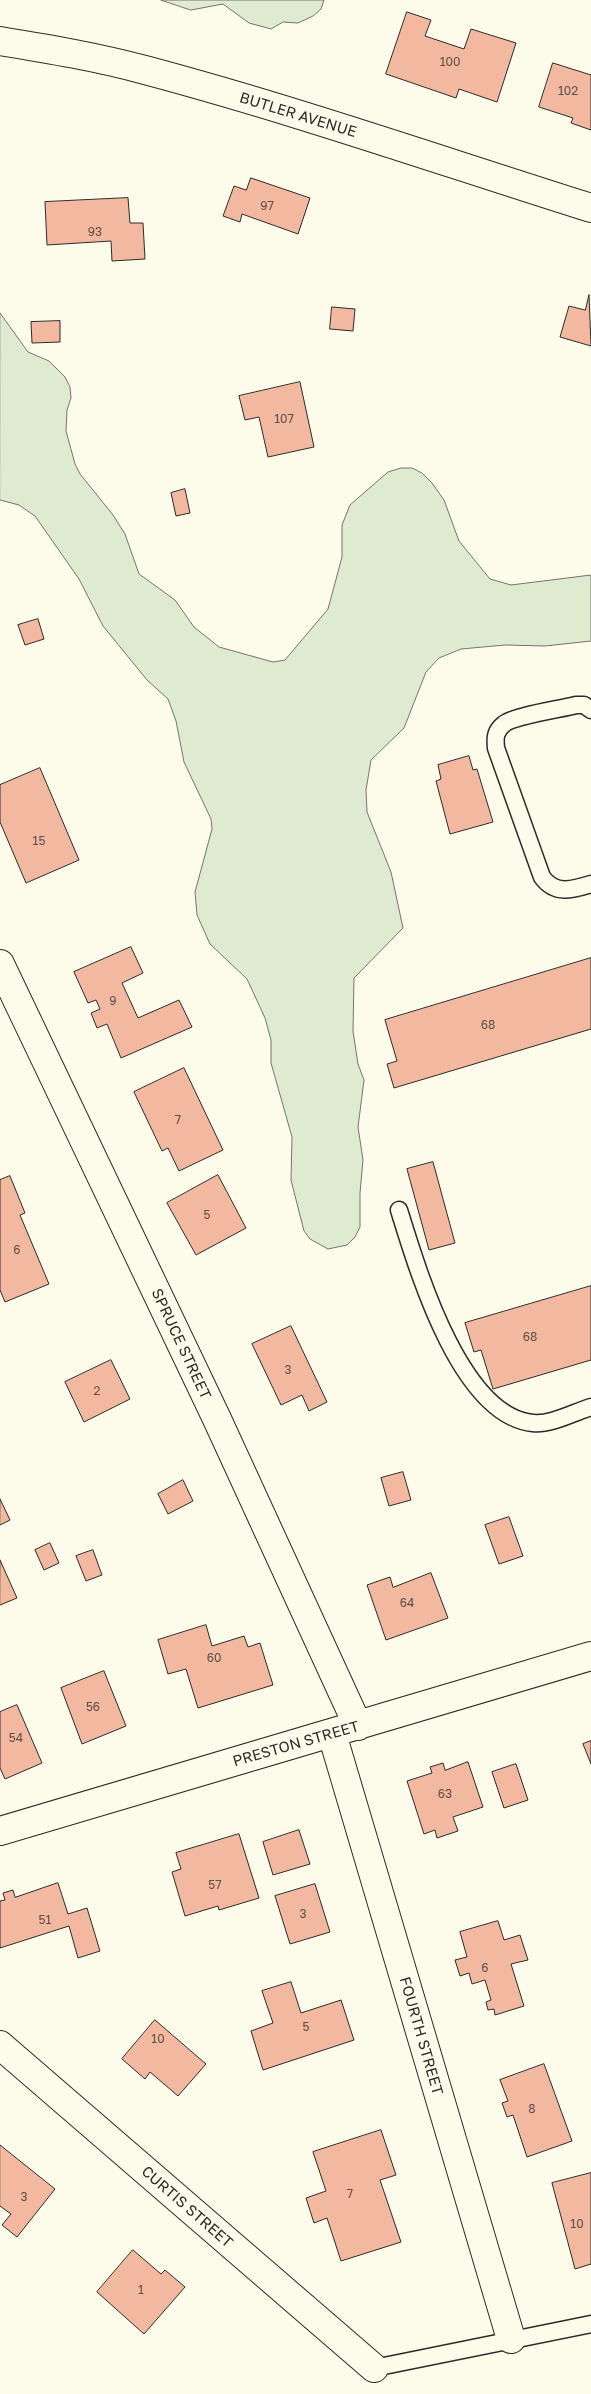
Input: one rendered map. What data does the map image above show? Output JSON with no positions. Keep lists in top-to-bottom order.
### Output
{
  "streets": {
    "street": [
      "BUTLER AVENUE",
      "SPRUCE STREET",
      "PRESTON STREET",
      "FOURTH STREET",
      "CURTIS STREET"
    ]
  },
  "crossings": [
    ["SPRUCE STREET", "PRESTON STREET"],
    ["SPRUCE STREET", "FOURTH STREET"],
    ["PRESTON STREET", "FOURTH STREET"]
  ],
  "house_numbers": [
    "100",
    "102",
    "97",
    "93",
    "107",
    "15",
    "9",
    "68",
    "7",
    "5",
    "6",
    "68",
    "3",
    "2",
    "64",
    "60",
    "56",
    "54",
    "63",
    "57",
    "3",
    "51",
    "6",
    "5",
    "10",
    "8",
    "7",
    "3",
    "10",
    "1"
  ]
}
